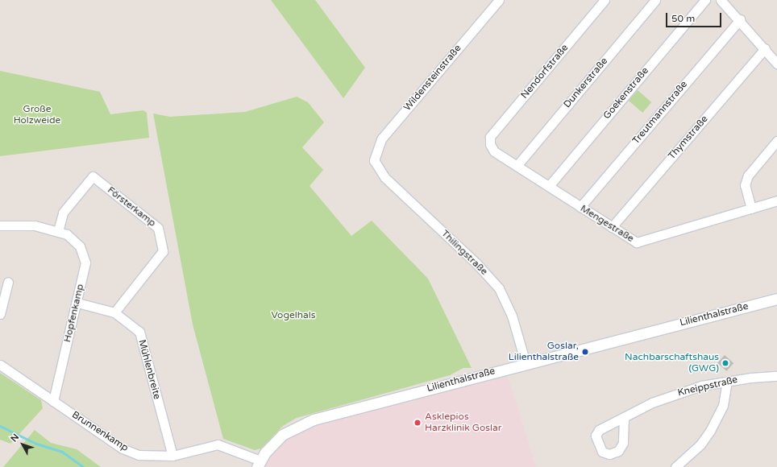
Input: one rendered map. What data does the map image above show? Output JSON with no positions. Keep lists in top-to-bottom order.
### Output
{
  "streets": {
    "street": [
      "Nendorfstraße",
      "Wildensteinstraße",
      "Dunkerstraße",
      "Goekenstraße",
      "Treutmannstraße",
      "Thymstraße",
      "Försterkamp",
      "Mengestraße",
      "Thilingstraße",
      "Hopfenkamp",
      "Lilienthalstraße",
      "Mühlenbreite",
      "Kneippstraße",
      "Brunnenkamp"
    ]
  },
  "crossings": [
    ["Nendorfstraße", "Mengestraße"],
    ["Wildensteinstraße", "Thilingstraße"],
    ["Dunkerstraße", "Mengestraße"],
    ["Goekenstraße", "Mengestraße"],
    ["Treutmannstraße", "Mengestraße"],
    ["Thymstraße", "Mengestraße"],
    ["Försterkamp", "Hopfenkamp"],
    ["Försterkamp", "Mühlenbreite"],
    ["Thilingstraße", "Lilienthalstraße"],
    ["Hopfenkamp", "Mühlenbreite"],
    ["Hopfenkamp", "Brunnenkamp"],
    ["Lilienthalstraße", "Brunnenkamp"],
    ["Mühlenbreite", "Brunnenkamp"]
  ],
  "parks": ["Große Holzweide", "Vogelhals"],
  "places": ["Goslar, Lilienthalstraße", "Nachbarschaftshaus (GWG)", "Asklepios Harzklinik Goslar"],
  "scale_bar": "50 m",
  "north": "top left"
}
